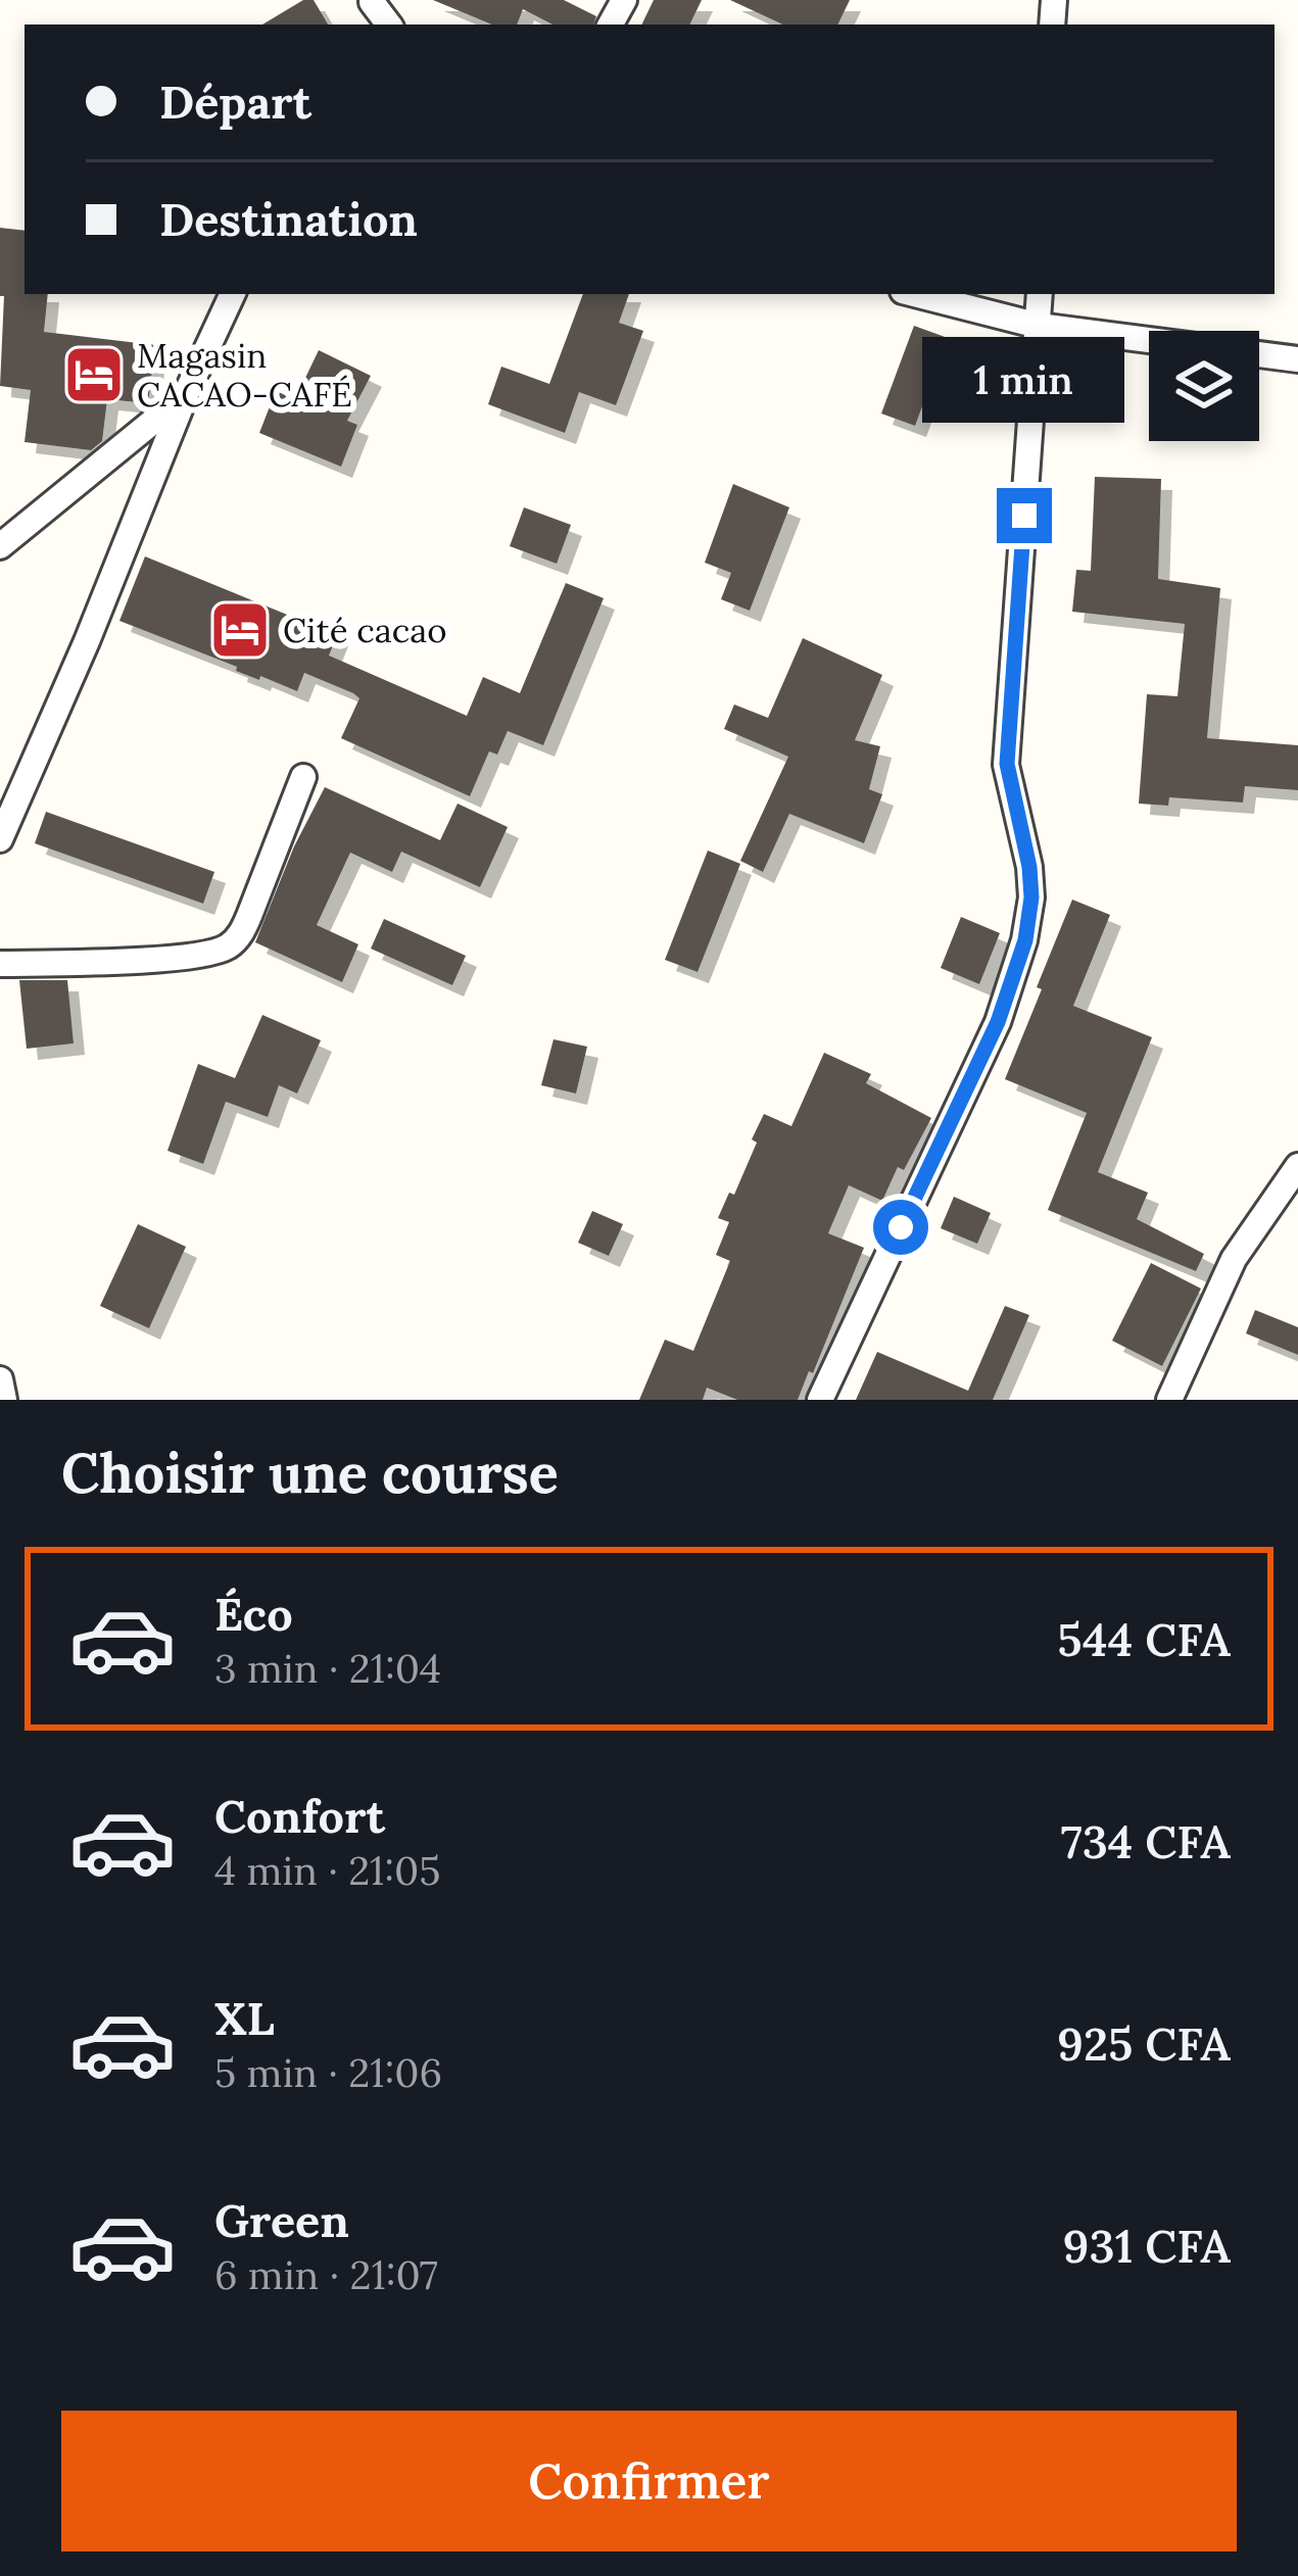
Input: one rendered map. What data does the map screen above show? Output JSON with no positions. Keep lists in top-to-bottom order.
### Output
{
  "places": {
    "hotel": ["Magasin CACAO-CAFÉ", "Cité cacao"]
  },
  "page": {
    "banner": ["Départ", "Destination"],
    "bubble": "1 min",
    "heading": "Choisir une course",
    "list": [
      {
        "name": "Éco",
        "note": "3 min · 21:04",
        "value": "544 CFA"
      },
      {
        "name": "Confort",
        "note": "4 min · 21:05",
        "value": "734 CFA"
      },
      {
        "name": "XL",
        "note": "5 min · 21:06",
        "value": "925 CFA"
      },
      {
        "name": "Green",
        "note": "6 min · 21:07",
        "value": "931 CFA"
      }
    ],
    "buttons": "Confirmer"
  }
}
